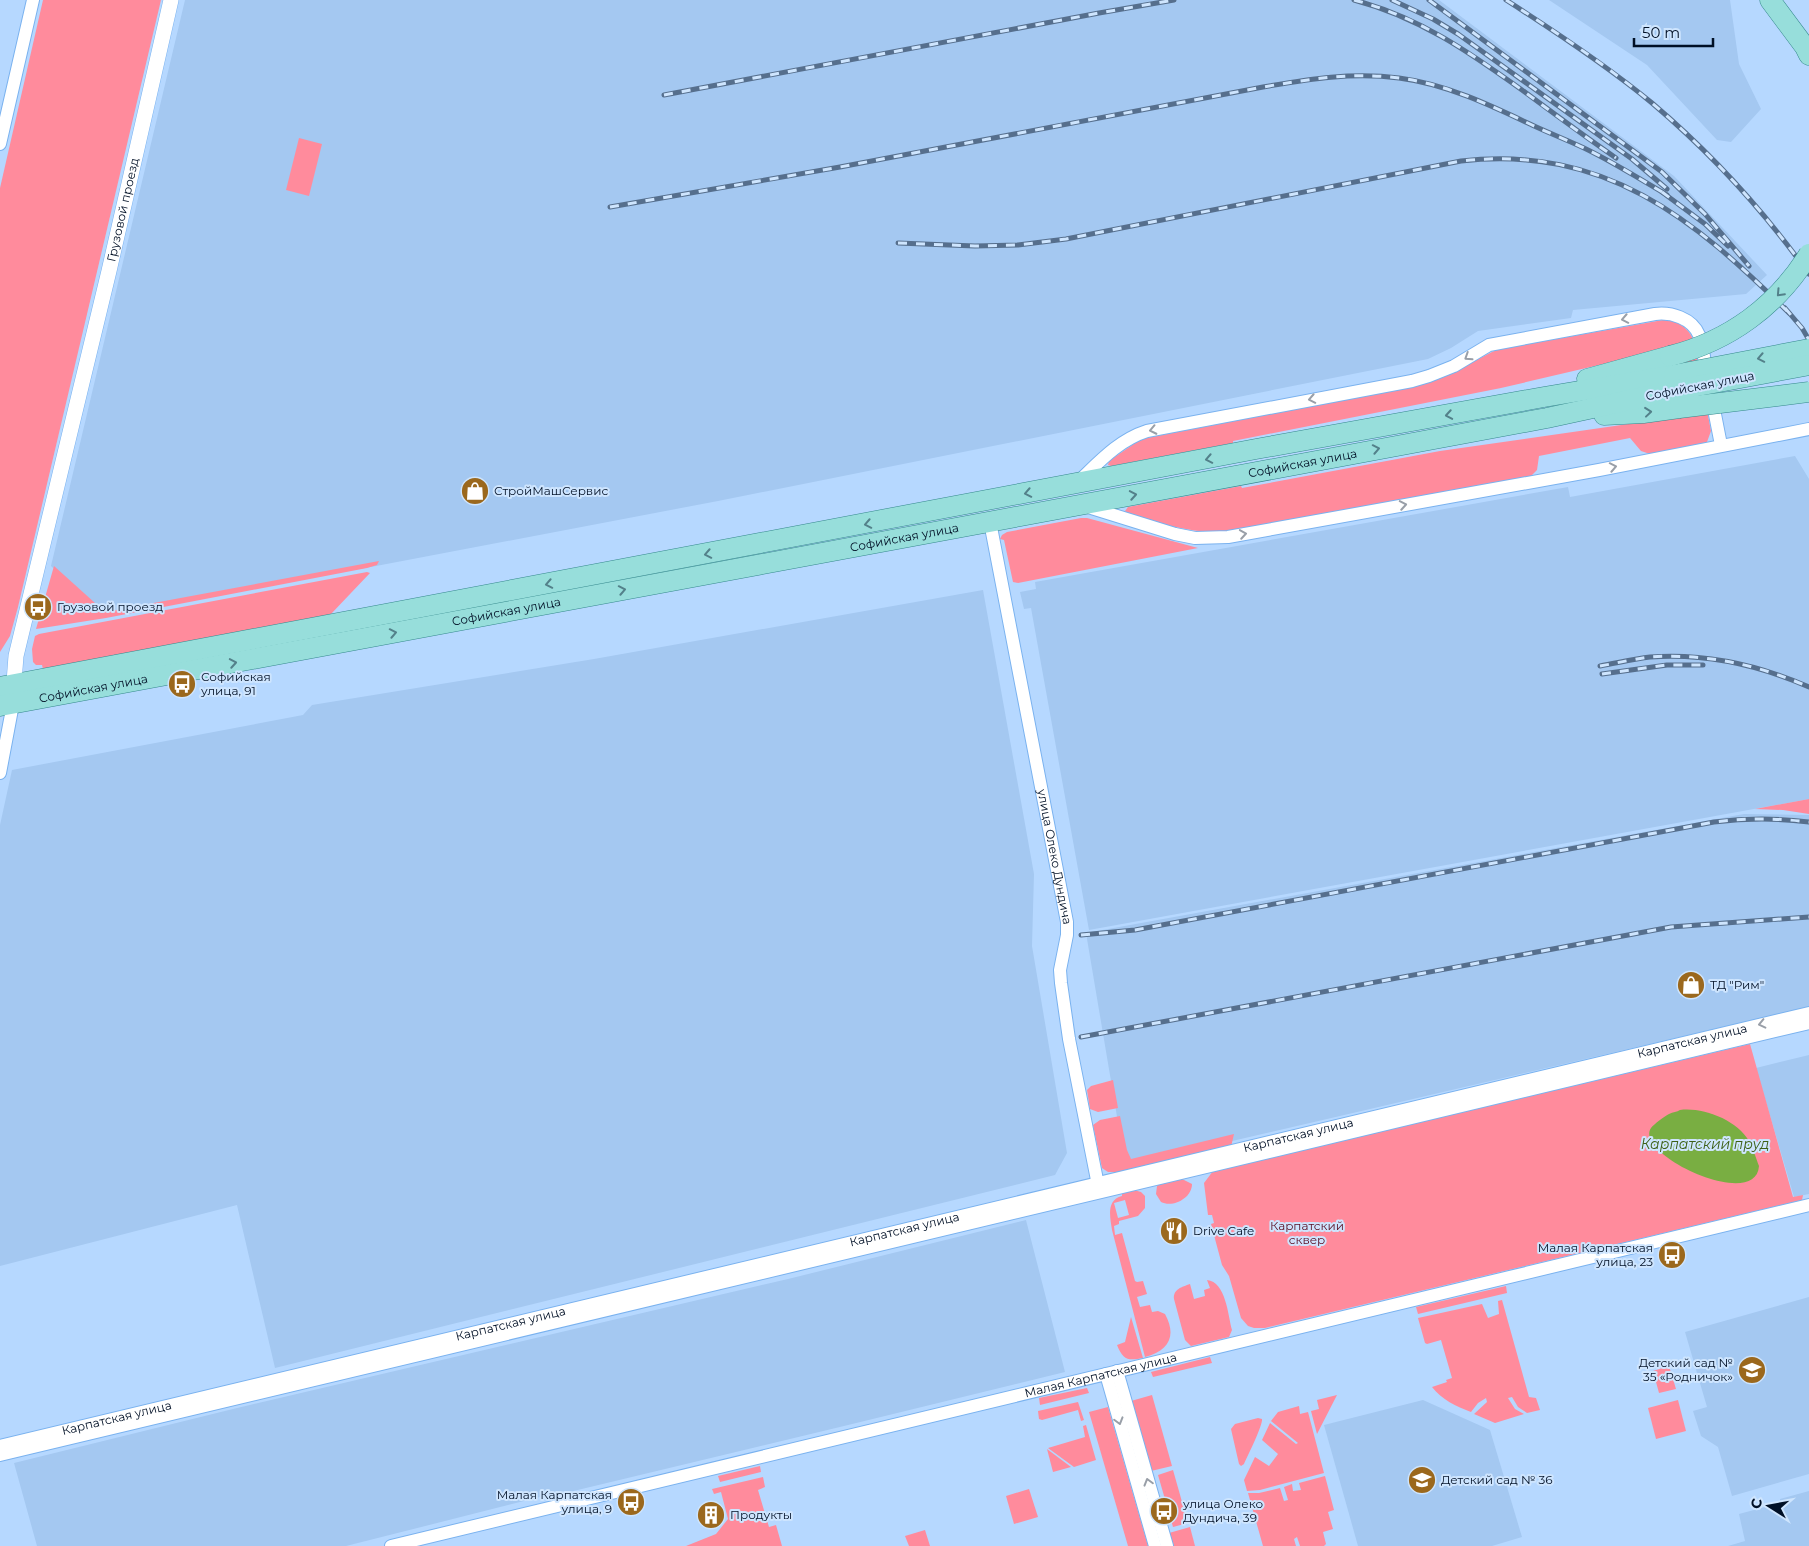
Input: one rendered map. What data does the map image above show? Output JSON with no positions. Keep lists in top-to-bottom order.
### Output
{
  "streets": {
    "main road": ["Софийская улица"],
    "street": [
      "Грузовой проезд",
      "улица Олеко Дундича",
      "Карпатская улица",
      "Малая Карпатская улица"
    ]
  },
  "crossings": [
    ["Грузовой проезд", "Софийская улица"],
    ["Софийская улица", "улица Олеко Дундича"],
    ["улица Олеко Дундича", "Карпатская улица"]
  ],
  "water": ["Карпатский пруд"],
  "parks": ["Карпатский сквер"],
  "places": {
    "shop": ["СтройМашСервис", "ТД \"Рим\""],
    "bus stop": [
      "Грузовой проезд",
      "Софийская улица, 91",
      "Малая Карпатская улица, 23",
      "Малая Карпатская улица, 9",
      "улица Олеко Дундича, 39"
    ],
    "restaurant": ["Drive Cafe"],
    "school or university": ["Детский сад № 35 «Родничок»", "Детский сад № 36"],
    "building": ["Продукты"]
  },
  "scale_bar": "50 m",
  "north": "left"
}
